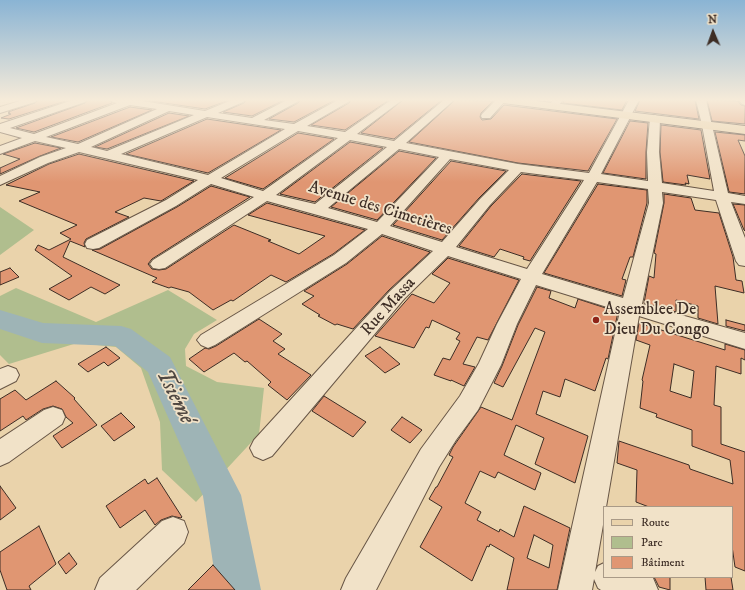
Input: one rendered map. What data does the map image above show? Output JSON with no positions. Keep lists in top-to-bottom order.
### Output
{
  "streets": {
    "street": ["Avenue des Cimetières", "Rue Massa"]
  },
  "crossings": [
    ["Avenue des Cimetières", "Rue Massa"]
  ],
  "water": ["Tsiémé"],
  "places": ["Assemblee De Dieu Du Congo"],
  "legend": ["Route", "Parc", "Bâtiment"],
  "north": "top"
}
